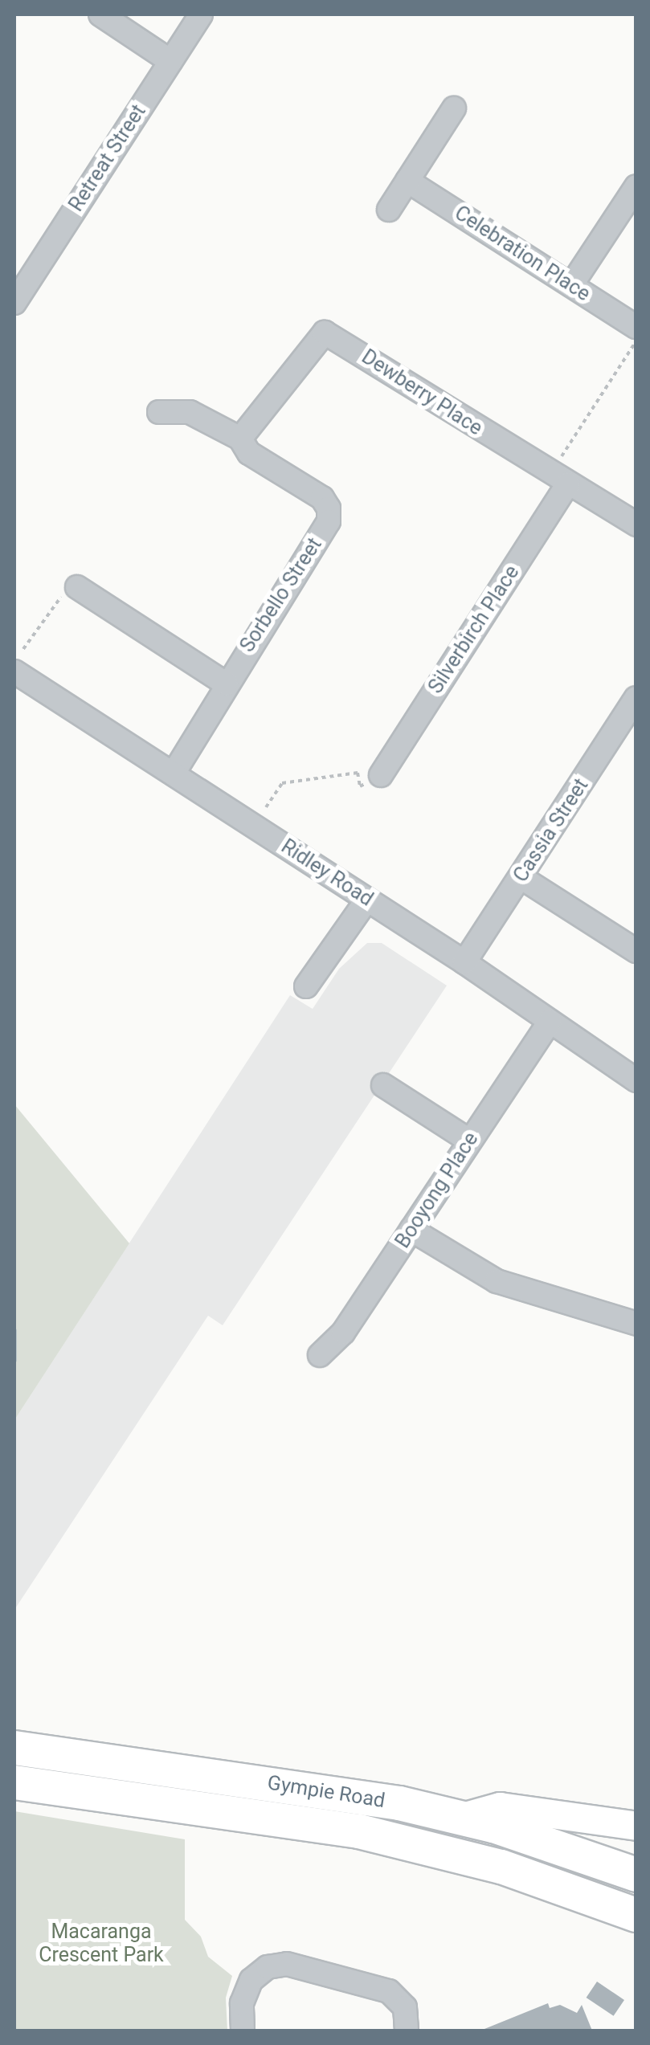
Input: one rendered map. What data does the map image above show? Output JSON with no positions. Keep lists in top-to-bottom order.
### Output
{
  "streets": {
    "highway": ["Gympie Road"],
    "street": [
      "Retreat Street",
      "Celebration Place",
      "Dewberry Place",
      "Sorbello Street",
      "Silverbirch Place",
      "Cassia Street",
      "Ridley Road",
      "Booyong Place"
    ]
  },
  "crossings": [
    ["Dewberry Place", "Sorbello Street"],
    ["Dewberry Place", "Silverbirch Place"],
    ["Sorbello Street", "Ridley Road"],
    ["Cassia Street", "Ridley Road"],
    ["Ridley Road", "Booyong Place"]
  ],
  "parks": ["Macaranga Crescent Park"]
}
